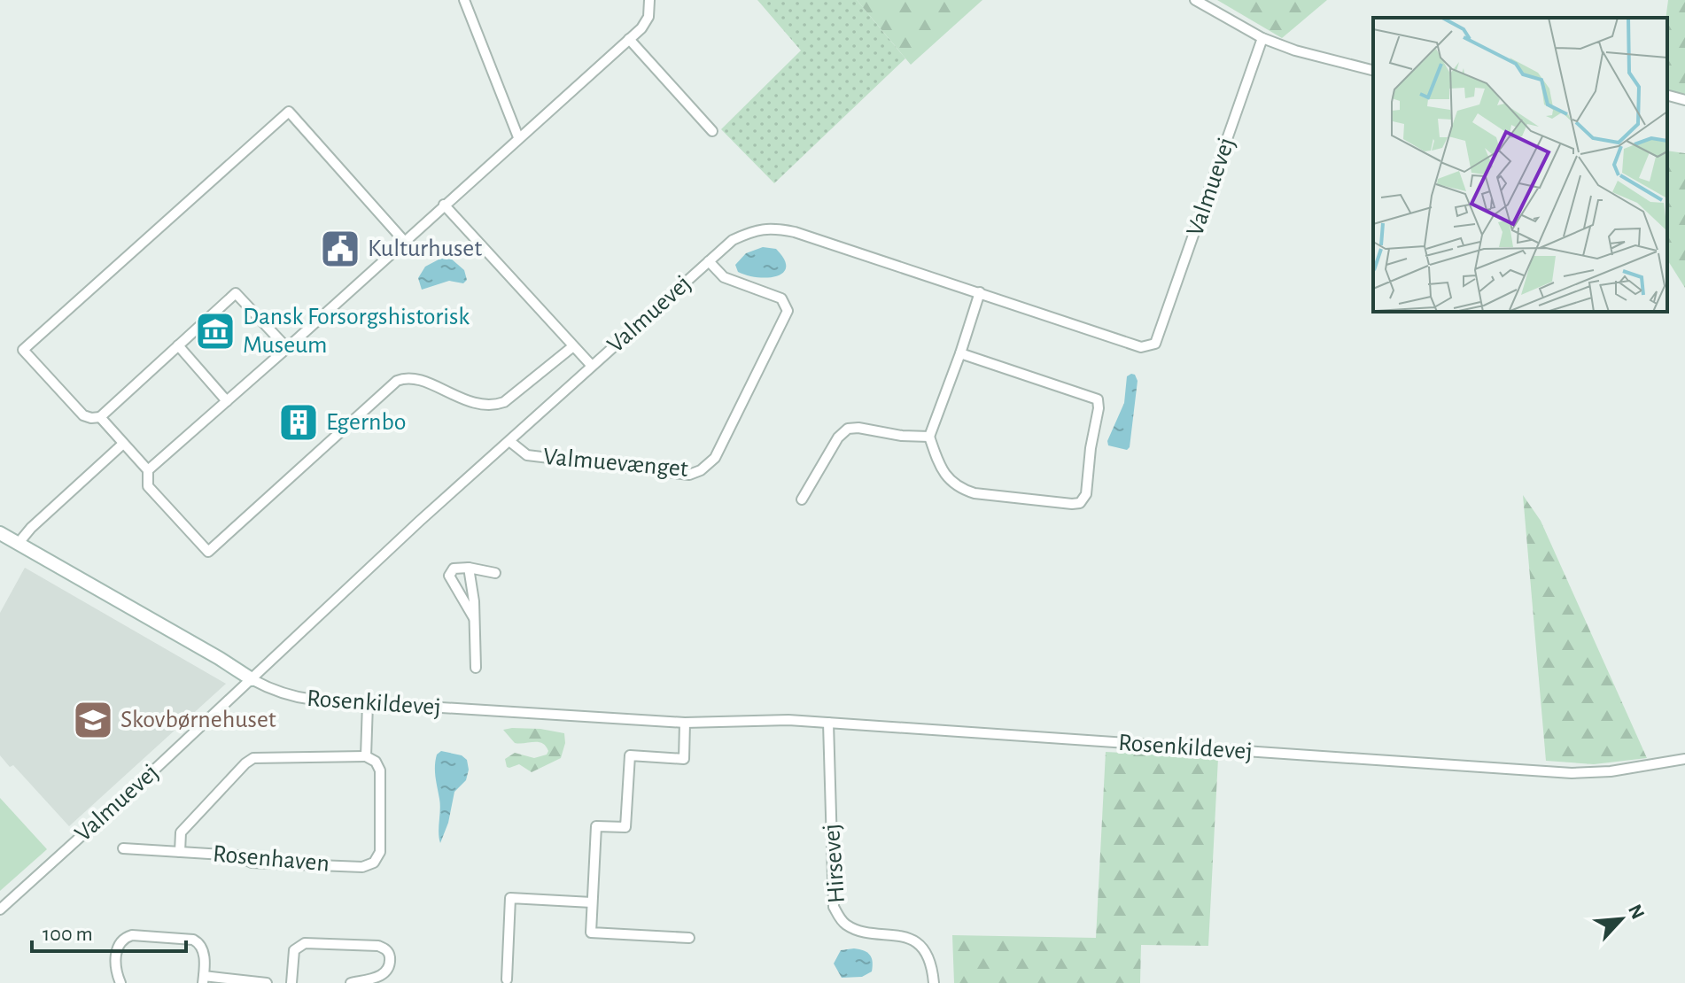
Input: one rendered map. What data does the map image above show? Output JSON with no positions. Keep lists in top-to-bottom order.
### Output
{
  "streets": {
    "street": [
      "Valmuevej",
      "Valmuevænget",
      "Rosenkildevej",
      "Rosenhaven",
      "Hirsevej"
    ]
  },
  "crossings": [
    ["Valmuevej", "Valmuevænget"],
    ["Valmuevej", "Rosenkildevej"],
    ["Rosenkildevej", "Rosenhaven"],
    ["Rosenkildevej", "Hirsevej"]
  ],
  "places": {
    "public building": ["Kulturhuset"],
    "museum": ["Dansk Forsorgshistorisk Museum"],
    "building": ["Egernbo"],
    "school or university": ["Skovbørnehuset"]
  },
  "scale_bar": "100 m",
  "north": "top right"
}
